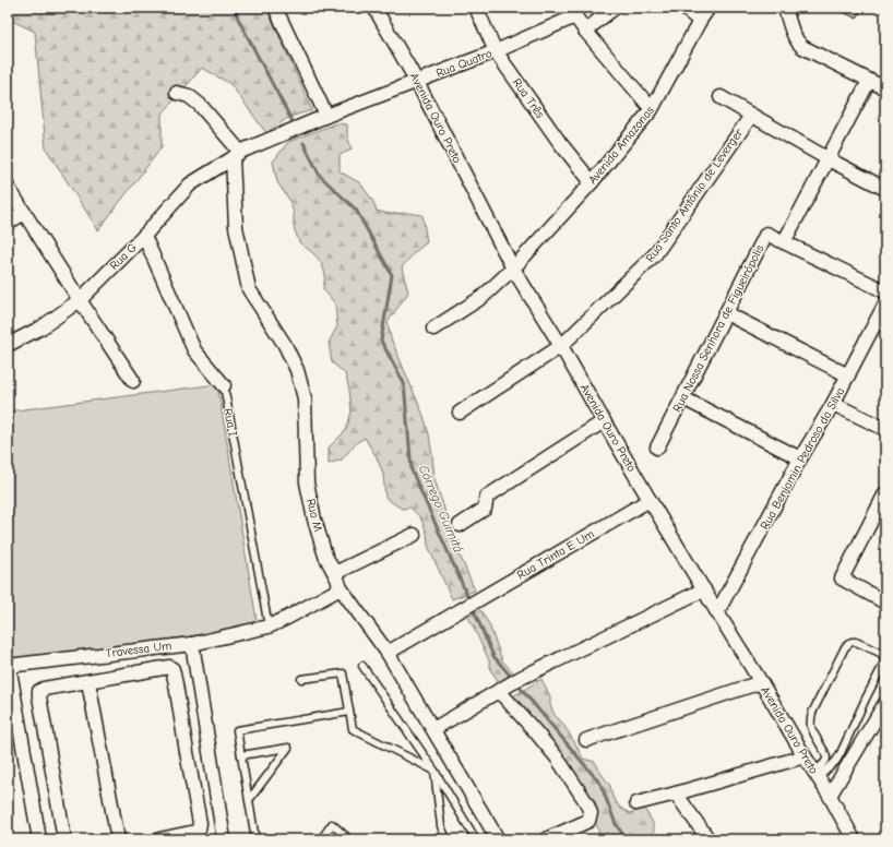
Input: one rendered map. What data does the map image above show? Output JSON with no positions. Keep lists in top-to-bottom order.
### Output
{
  "streets": {
    "street": [
      "Rua Quatro",
      "Rua Três",
      "Avenida Ouro Preto",
      "Avenida Amazonas",
      "Rua Santo Antônio de Leverger",
      "Rua G",
      "Rua Nossa Senhora de Figueirópolis",
      "Rua I",
      "Rua Benjamin Pedroso da Silva",
      "Rua M",
      "Rua Trinta E Um",
      "Travessa Um"
    ]
  },
  "crossings": [
    ["Rua Quatro", "Rua Três"],
    ["Rua Quatro", "Avenida Ouro Preto"],
    ["Rua Quatro", "Rua G"],
    ["Rua Quatro", "Rua M"],
    ["Rua Três", "Avenida Amazonas"],
    ["Avenida Ouro Preto", "Avenida Amazonas"],
    ["Avenida Ouro Preto", "Rua Santo Antônio de Leverger"],
    ["Avenida Ouro Preto", "Rua Benjamin Pedroso da Silva"],
    ["Avenida Ouro Preto", "Rua Trinta E Um"],
    ["Rua G", "Rua I"],
    ["Rua G", "Rua M"],
    ["Rua I", "Travessa Um"],
    ["Rua M", "Rua Trinta E Um"],
    ["Rua M", "Travessa Um"]
  ],
  "water": ["Córrego Guimitá"]
}
